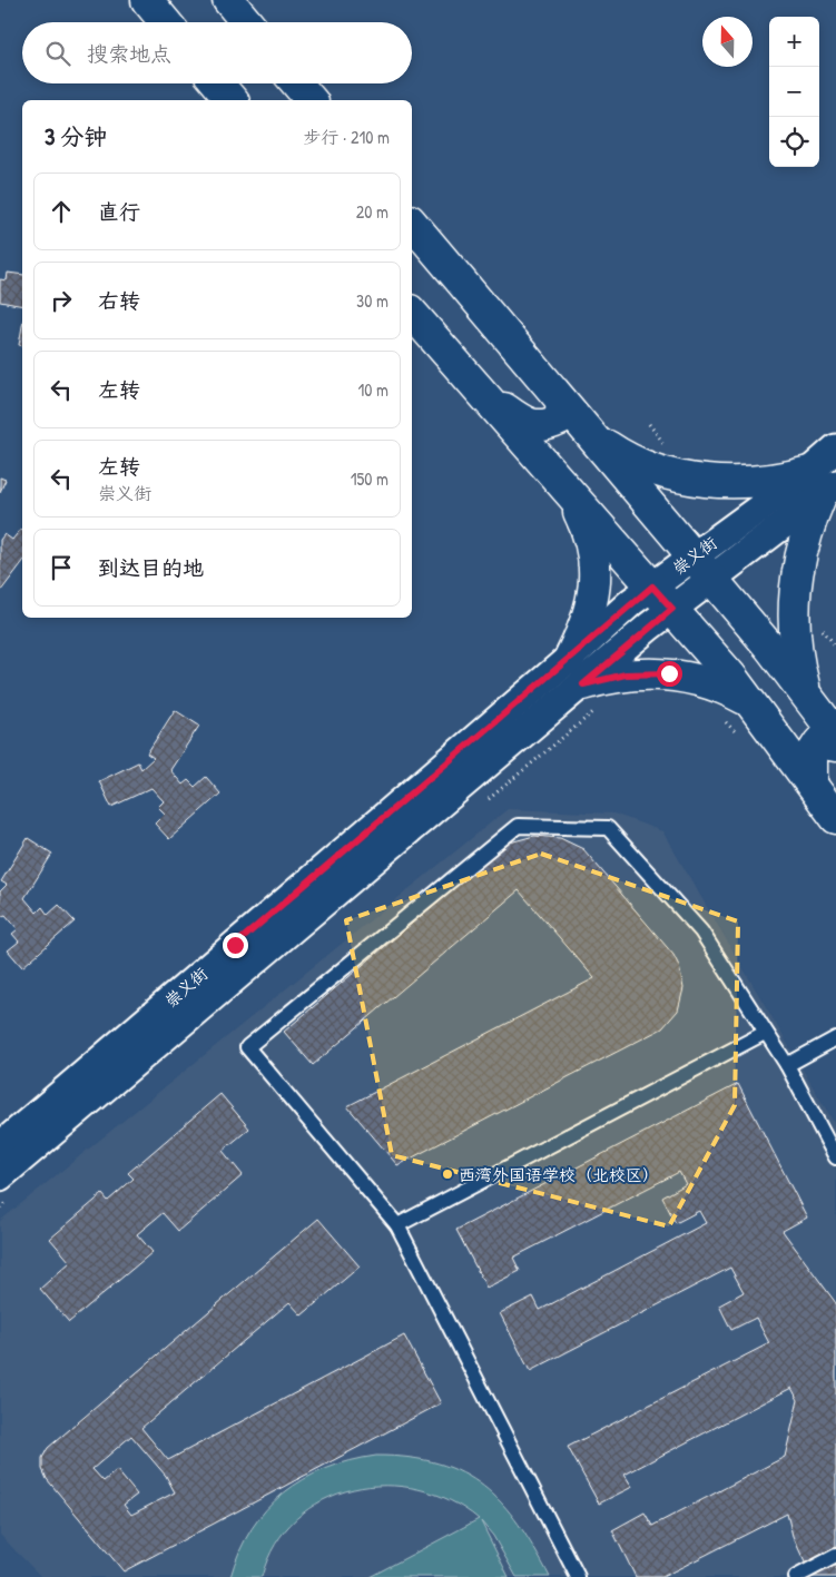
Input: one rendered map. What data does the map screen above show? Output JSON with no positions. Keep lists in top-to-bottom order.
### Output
{
  "streets": {
    "street": ["崇义街"]
  },
  "places": ["西湾外国语学校（北校区）"],
  "north": "top",
  "page": {
    "map_buttons": ["+", "−"],
    "search": "搜索地点",
    "heading": ["3 分钟", "步行 · 210 m"],
    "list": [
      ["直行", "20 m"],
      ["右转", "30 m"],
      ["左转", "10 m"],
      ["左转", "崇义街", "150 m"],
      "到达目的地"
    ]
  }
}
